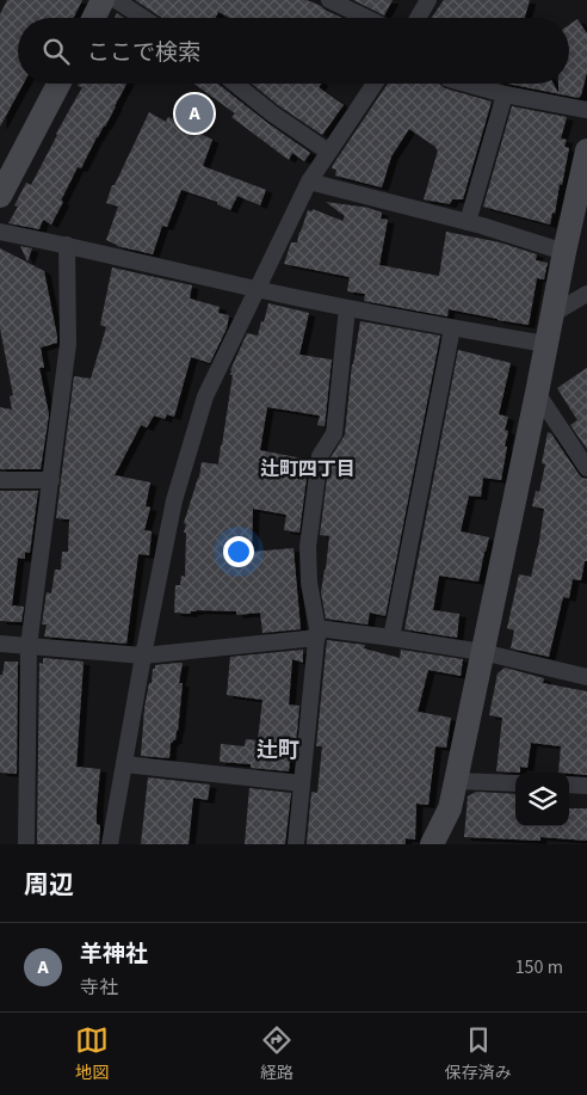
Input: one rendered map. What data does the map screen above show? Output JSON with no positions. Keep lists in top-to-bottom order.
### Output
{
  "districts": ["辻町四丁目", "辻町"],
  "page": {
    "search": "ここで検索",
    "pins": "A",
    "heading": "周辺",
    "list": [
      {
        "mark": "A",
        "name": "羊神社",
        "note": "寺社",
        "value": "150 m"
      }
    ],
    "nav": ["地図", "経路", "保存済み"]
  }
}
